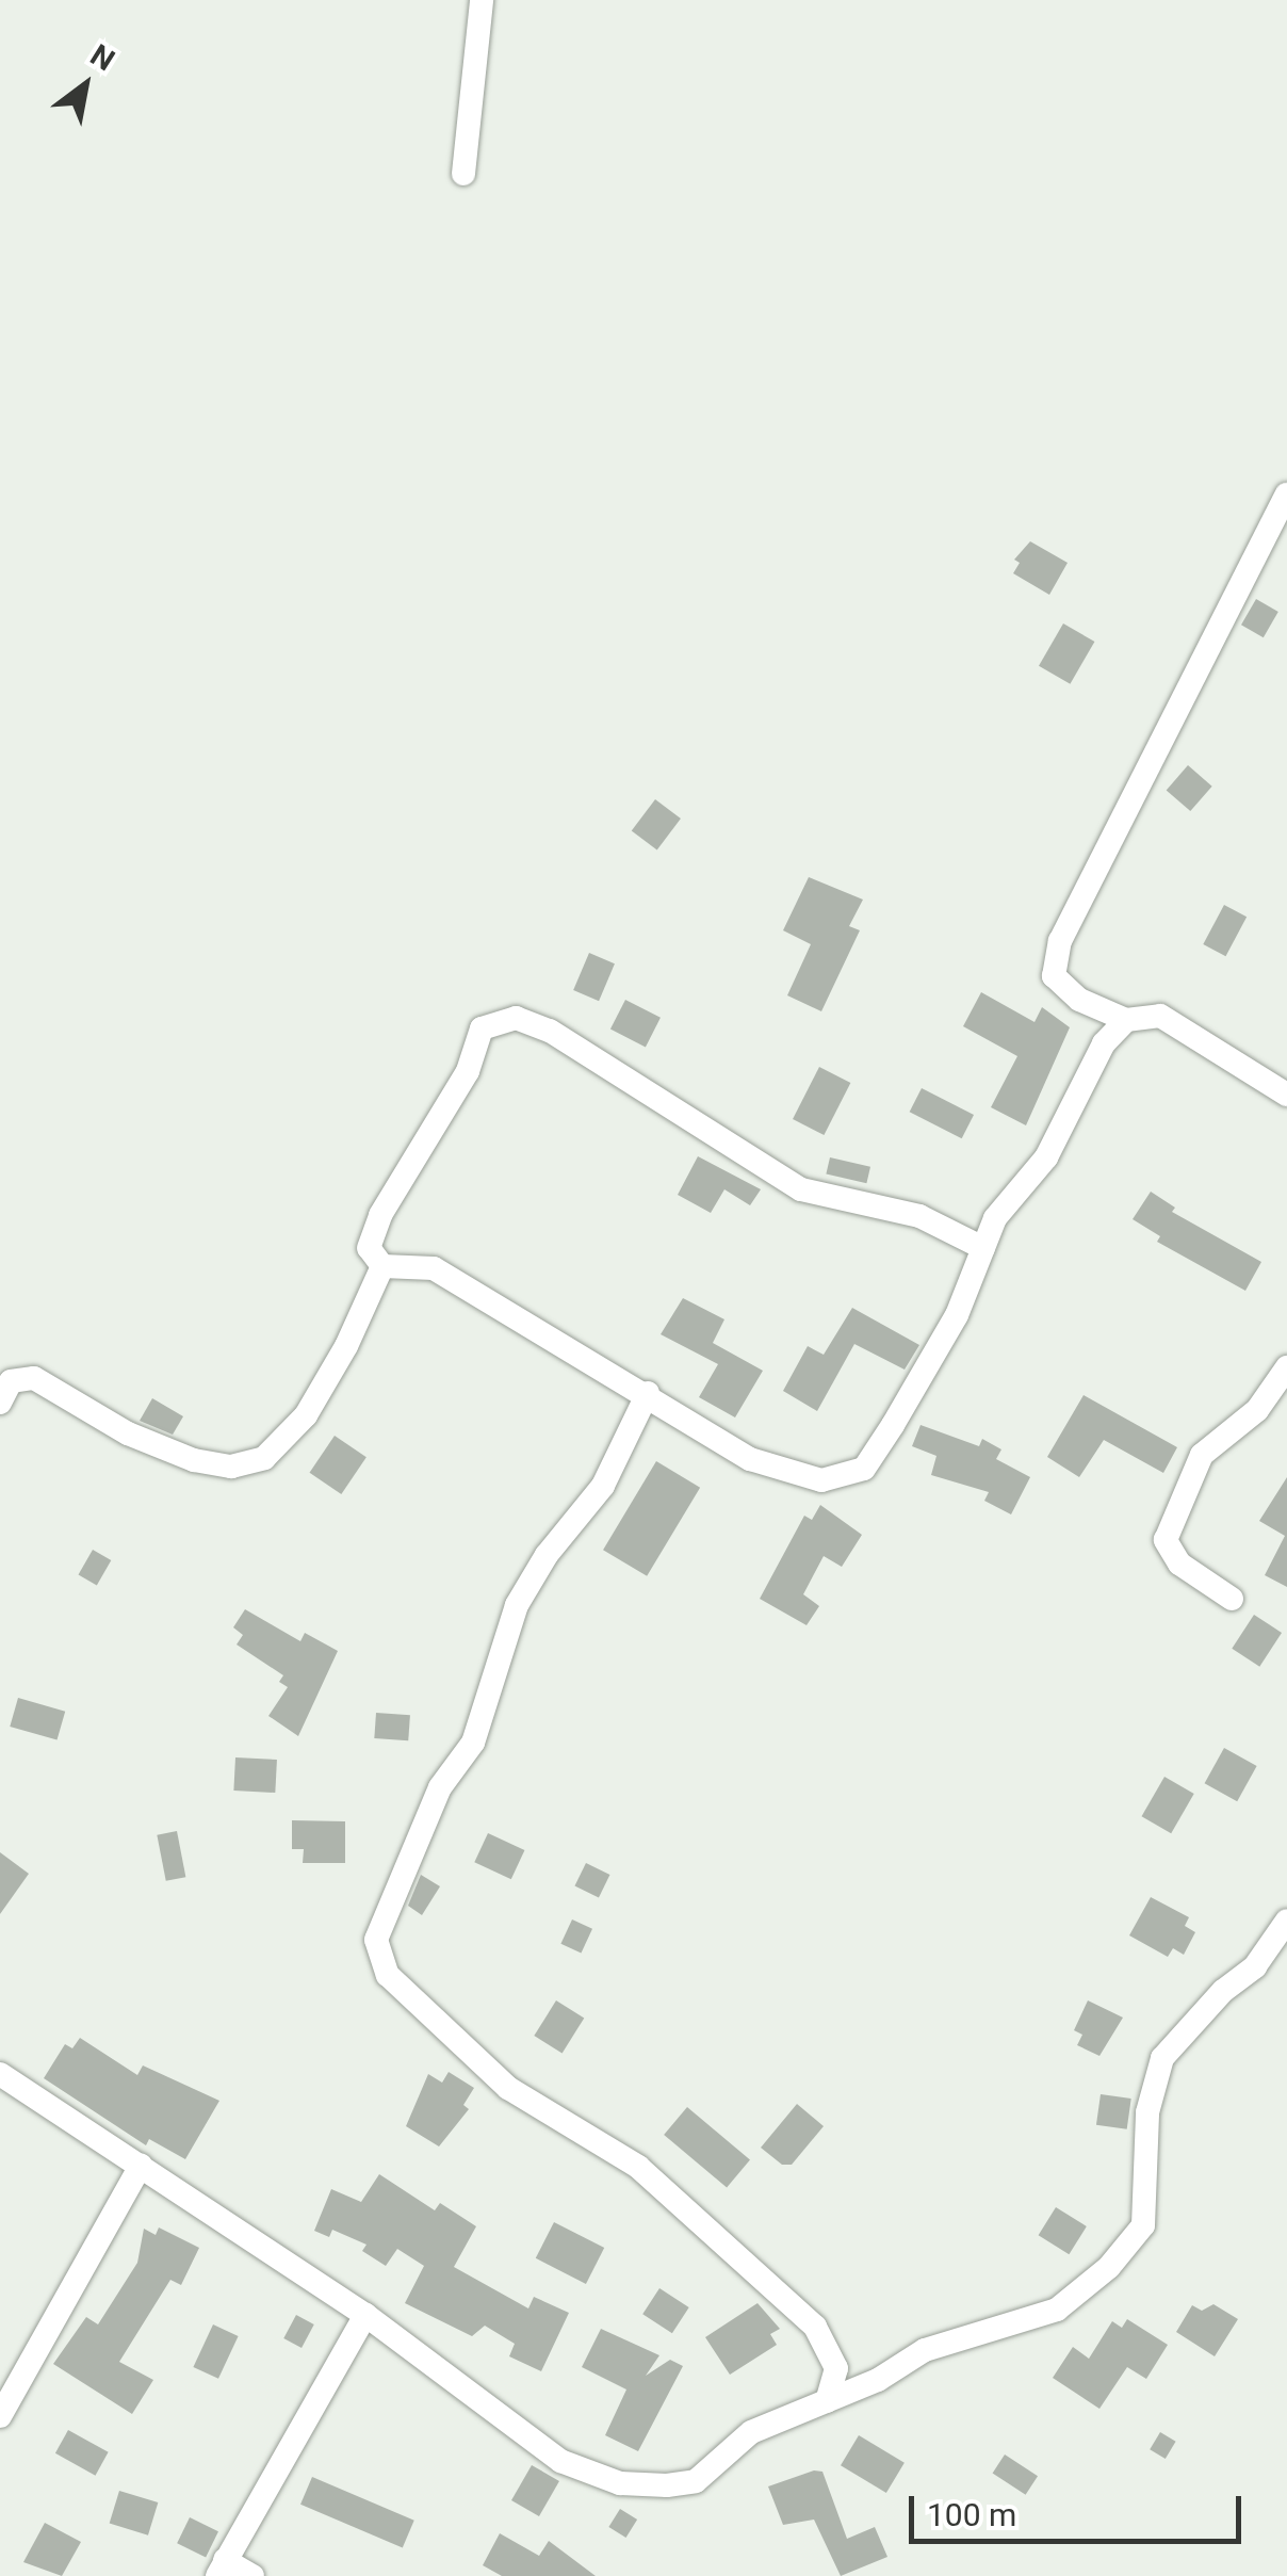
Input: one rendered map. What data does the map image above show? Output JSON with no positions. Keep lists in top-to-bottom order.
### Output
{
  "scale_bar": "100 m",
  "north": "top right"
}
